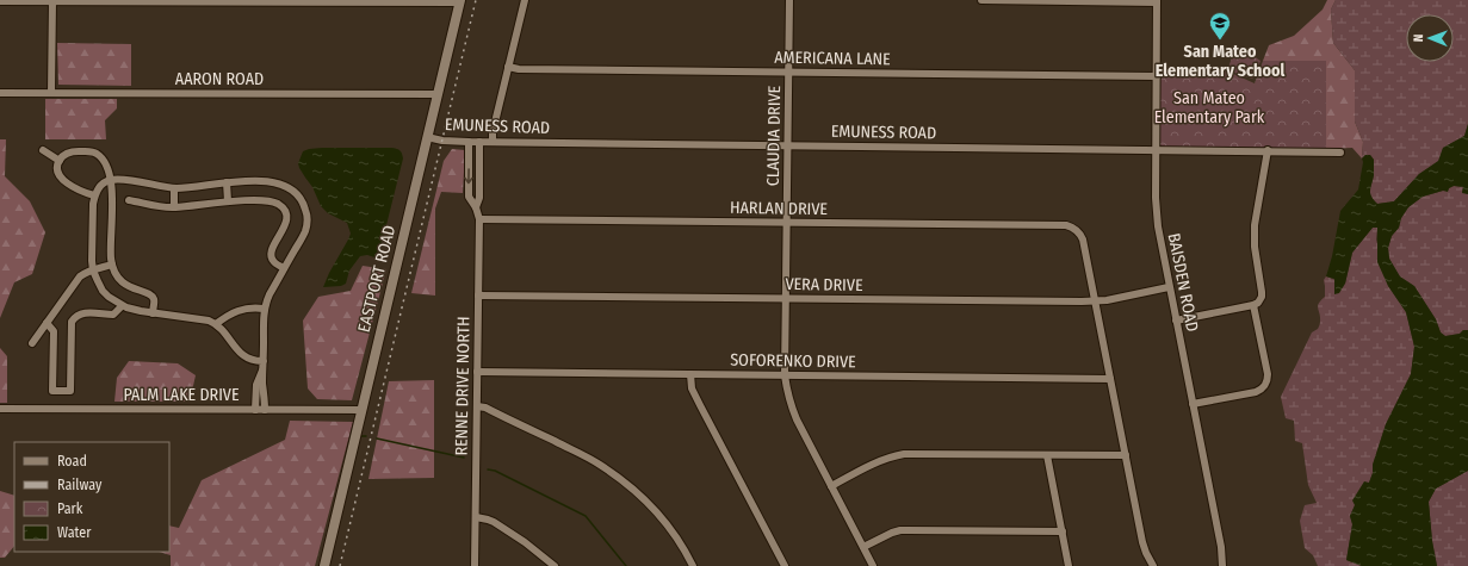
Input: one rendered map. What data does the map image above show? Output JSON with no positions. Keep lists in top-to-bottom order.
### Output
{
  "streets": {
    "street": [
      "AMERICANA LANE",
      "AARON ROAD",
      "EMUNESS ROAD",
      "CLAUDIA DRIVE",
      "HARLAN DRIVE",
      "EASTPORT ROAD",
      "BAISDEN ROAD",
      "VERA DRIVE",
      "SOFORENKO DRIVE",
      "RENNE DRIVE NORTH",
      "PALM LAKE DRIVE"
    ]
  },
  "crossings": [
    ["AMERICANA LANE", "CLAUDIA DRIVE"],
    ["AMERICANA LANE", "BAISDEN ROAD"],
    ["AARON ROAD", "EASTPORT ROAD"],
    ["EMUNESS ROAD", "CLAUDIA DRIVE"],
    ["EMUNESS ROAD", "EASTPORT ROAD"],
    ["EMUNESS ROAD", "BAISDEN ROAD"],
    ["EMUNESS ROAD", "RENNE DRIVE NORTH"],
    ["CLAUDIA DRIVE", "HARLAN DRIVE"],
    ["CLAUDIA DRIVE", "VERA DRIVE"],
    ["CLAUDIA DRIVE", "SOFORENKO DRIVE"],
    ["HARLAN DRIVE", "VERA DRIVE"],
    ["HARLAN DRIVE", "RENNE DRIVE NORTH"],
    ["EASTPORT ROAD", "PALM LAKE DRIVE"],
    ["BAISDEN ROAD", "VERA DRIVE"],
    ["VERA DRIVE", "RENNE DRIVE NORTH"],
    ["SOFORENKO DRIVE", "RENNE DRIVE NORTH"]
  ],
  "parks": ["San Mateo Elementary Park"],
  "places": {
    "school or university": ["San Mateo Elementary School"]
  },
  "legend": [
    "Road",
    "Railway",
    "Park",
    "Water"
  ],
  "north": "left"
}
